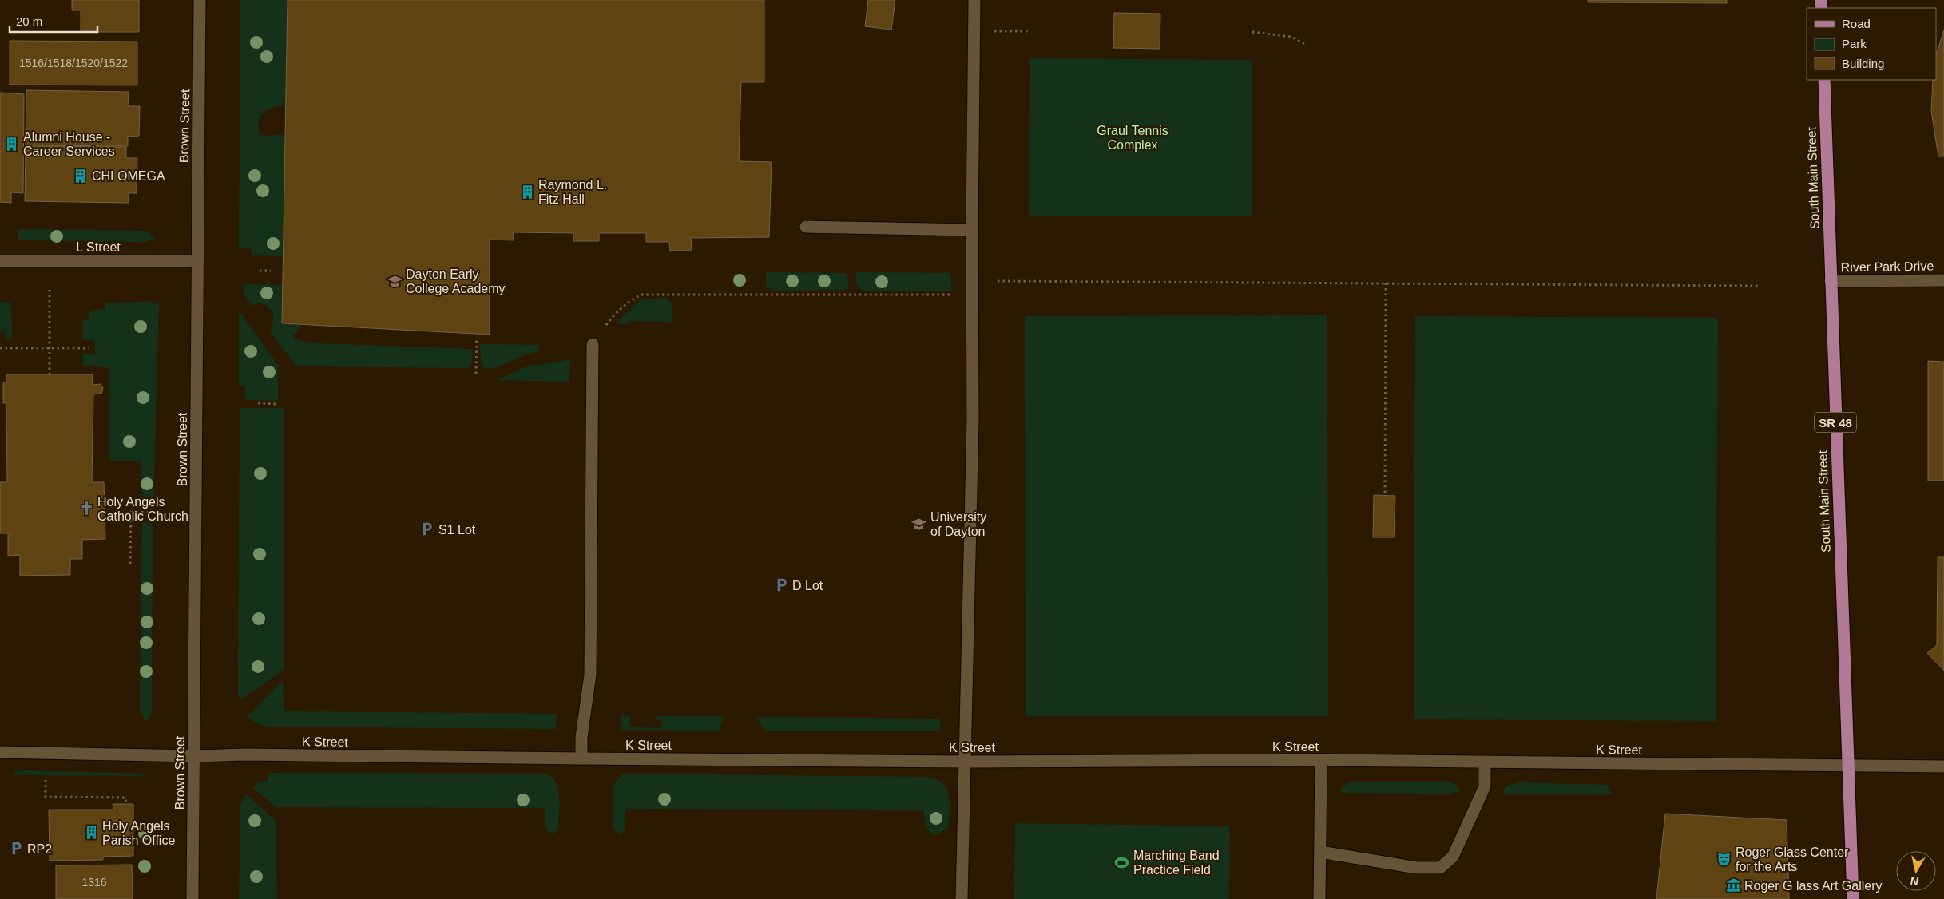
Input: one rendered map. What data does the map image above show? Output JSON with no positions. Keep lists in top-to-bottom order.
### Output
{
  "streets": {
    "main road": ["South Main Street", "SR 48"],
    "street": [
      "Brown Street",
      "L Street",
      "River Park Drive",
      "K Street"
    ]
  },
  "crossings": [
    ["Brown Street", "L Street"],
    ["Brown Street", "K Street"],
    ["South Main Street", "River Park Drive"],
    ["South Main Street", "K Street"]
  ],
  "parks": ["Graul Tennis Complex"],
  "places": {
    "building": [
      "Alumni House - Career Services",
      "CHI OMEGA",
      "Raymond L. Fitz Hall",
      "Holy Angels Parish Office"
    ],
    "school or university": ["Dayton Early College Academy", "University of Dayton"],
    "church": ["Holy Angels Catholic Church"],
    "parking": ["S1 Lot", "D Lot", "RP2"],
    "theatre": ["Roger Glass Center for the Arts"],
    "sports": ["Marching Band Practice Field"],
    "museum": ["Roger G lass Art Gallery"]
  },
  "house_numbers": ["1516/1518/1520/1522", "1316"],
  "legend": ["Road", "Park", "Building"],
  "scale_bar": "20 m",
  "north": "bottom"
}
